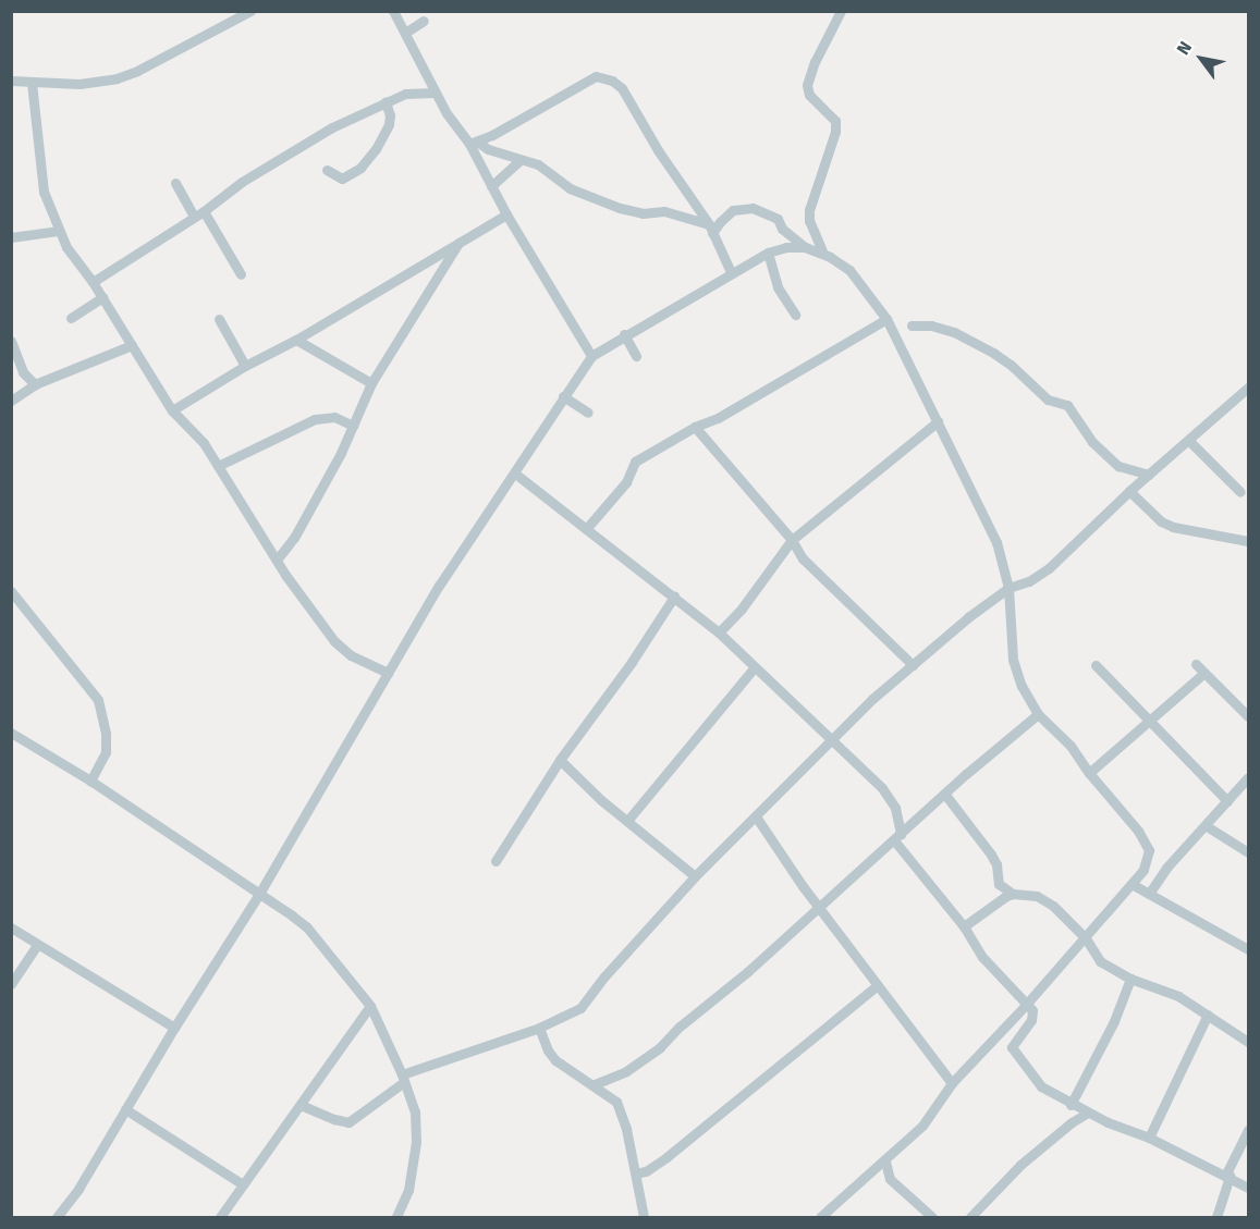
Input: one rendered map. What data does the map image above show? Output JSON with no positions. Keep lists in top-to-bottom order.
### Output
{
  "north": "top left"
}
